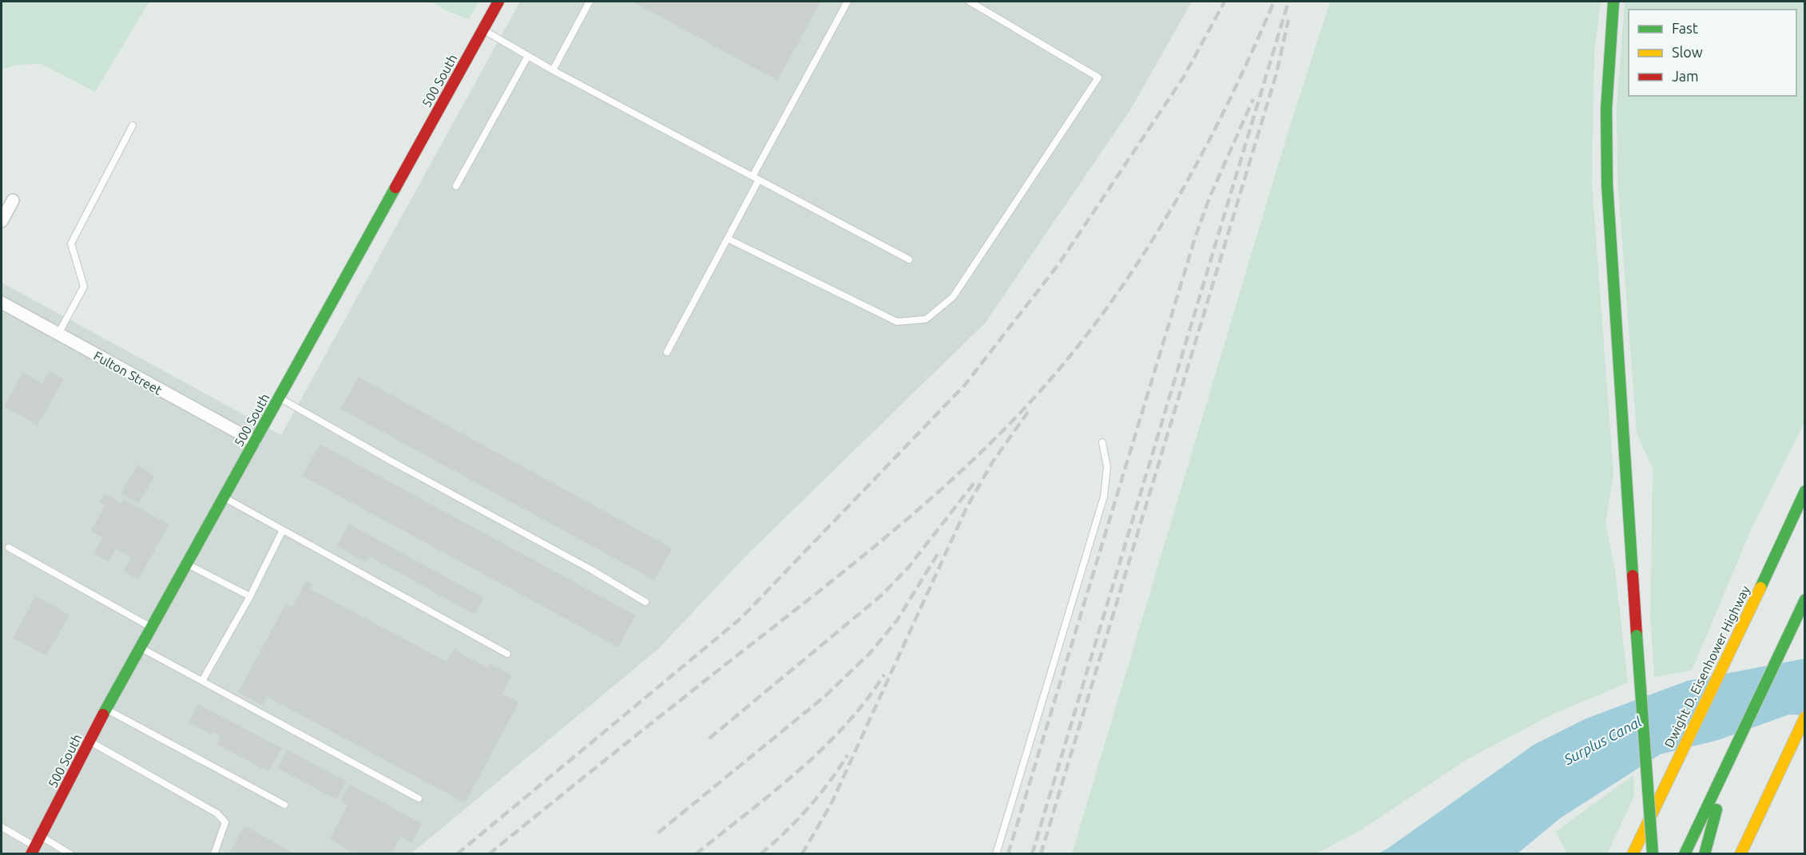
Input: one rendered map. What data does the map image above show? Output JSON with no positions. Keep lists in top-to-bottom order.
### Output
{
  "streets": {
    "main road": ["500 South", "Dwight D. Eisenhower Highway"],
    "street": ["Fulton Street"]
  },
  "crossings": [
    ["500 South", "Fulton Street"]
  ],
  "water": ["Surplus Canal"],
  "legend": ["Fast", "Slow", "Jam"]
}
